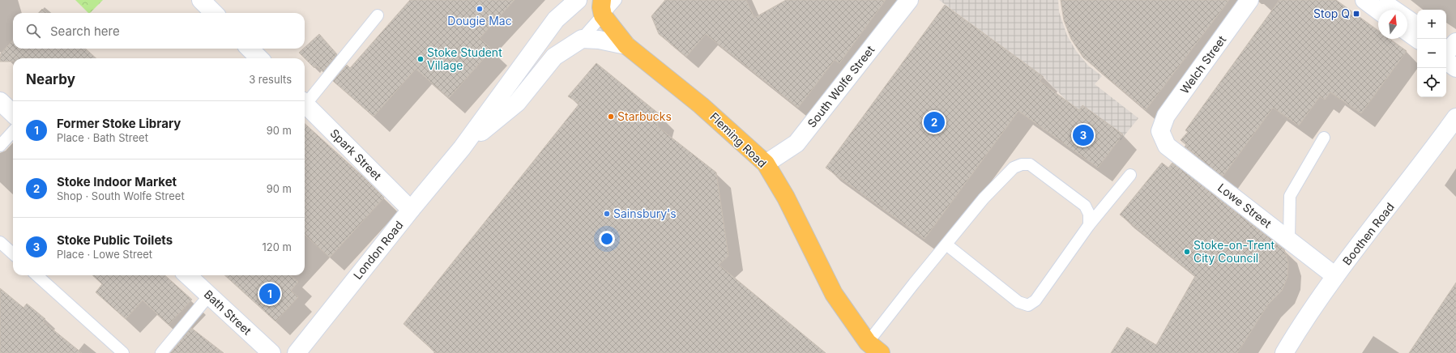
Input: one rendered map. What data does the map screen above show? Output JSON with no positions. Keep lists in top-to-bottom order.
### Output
{
  "streets": {
    "main road": ["Fleming Road"],
    "street": [
      "Welch Street",
      "South Wolfe Street",
      "Spark Street",
      "Lowe Street",
      "Boothen Road",
      "London Road",
      "Bath Street"
    ]
  },
  "crossings": [
    ["Welch Street", "Lowe Street"],
    ["South Wolfe Street", "Fleming Road"],
    ["Spark Street", "London Road"],
    ["Lowe Street", "Boothen Road"]
  ],
  "places": {
    "other": [
      "Dougie Mac",
      "Stoke Student Village",
      "Starbucks",
      "Sainsbury's",
      "Stoke-on-Trent City Council"
    ],
    "transit": ["Stop Q"]
  },
  "north": "top",
  "page": {
    "map_buttons": ["+", "−"],
    "search": "Search here",
    "heading": ["Nearby", "3 results"],
    "list": [
      {
        "mark": "1",
        "name": "Former Stoke Library",
        "note": "Place · Bath Street",
        "value": "90 m"
      },
      {
        "mark": "2",
        "name": "Stoke Indoor Market",
        "note": "Shop · South Wolfe Street",
        "value": "90 m"
      },
      {
        "mark": "3",
        "name": "Stoke Public Toilets",
        "note": "Place · Lowe Street",
        "value": "120 m"
      }
    ],
    "pins": ["2", "3", "1"]
  }
}
